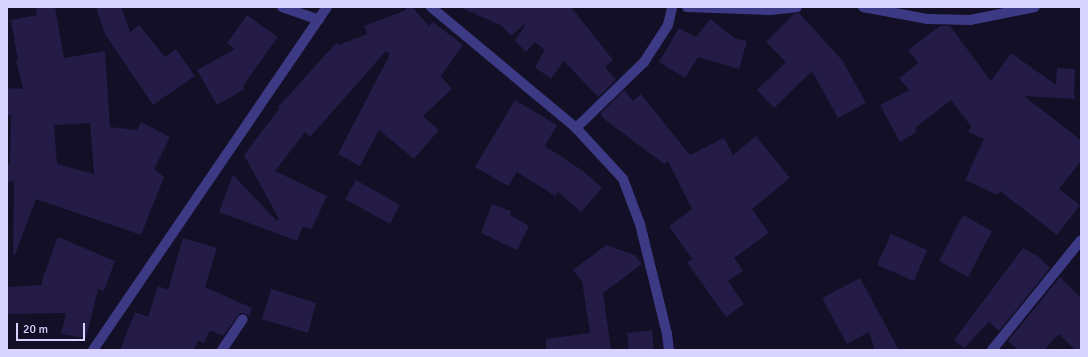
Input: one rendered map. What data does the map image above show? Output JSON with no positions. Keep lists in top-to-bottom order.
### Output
{
  "scale_bar": "20 m"
}
